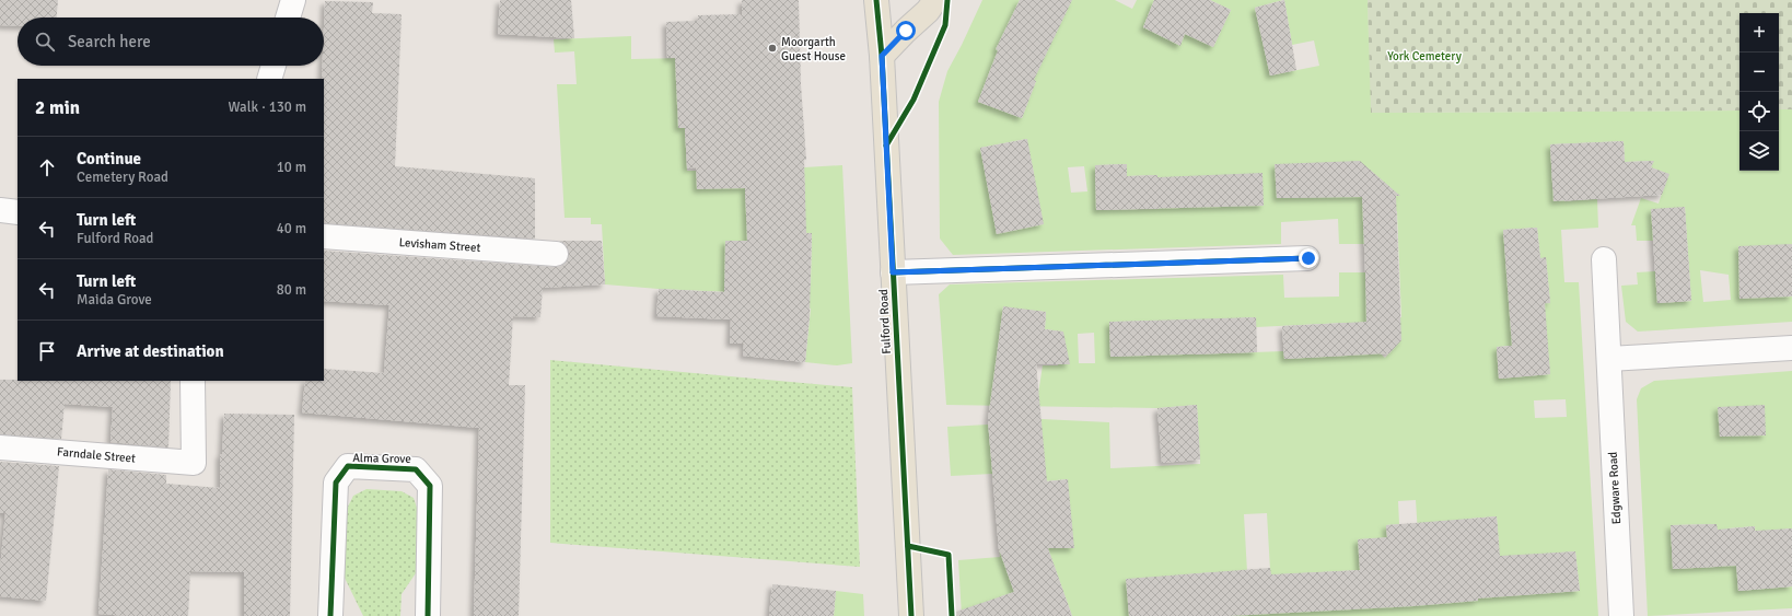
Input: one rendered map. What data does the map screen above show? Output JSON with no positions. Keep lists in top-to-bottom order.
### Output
{
  "streets": {
    "main road": ["Fulford Road"],
    "street": [
      "Levisham Street",
      "Farndale Street",
      "Alma Grove",
      "Edgware Road"
    ]
  },
  "parks": ["York Cemetery"],
  "places": ["Moorgarth Guest House"],
  "page": {
    "map_buttons": ["+", "−"],
    "search": "Search here",
    "heading": ["2 min", "Walk · 130 m"],
    "list": [
      ["Continue", "Cemetery Road", "10 m"],
      ["Turn left", "Fulford Road", "40 m"],
      ["Turn left", "Maida Grove", "80 m"],
      "Arrive at destination"
    ]
  }
}
